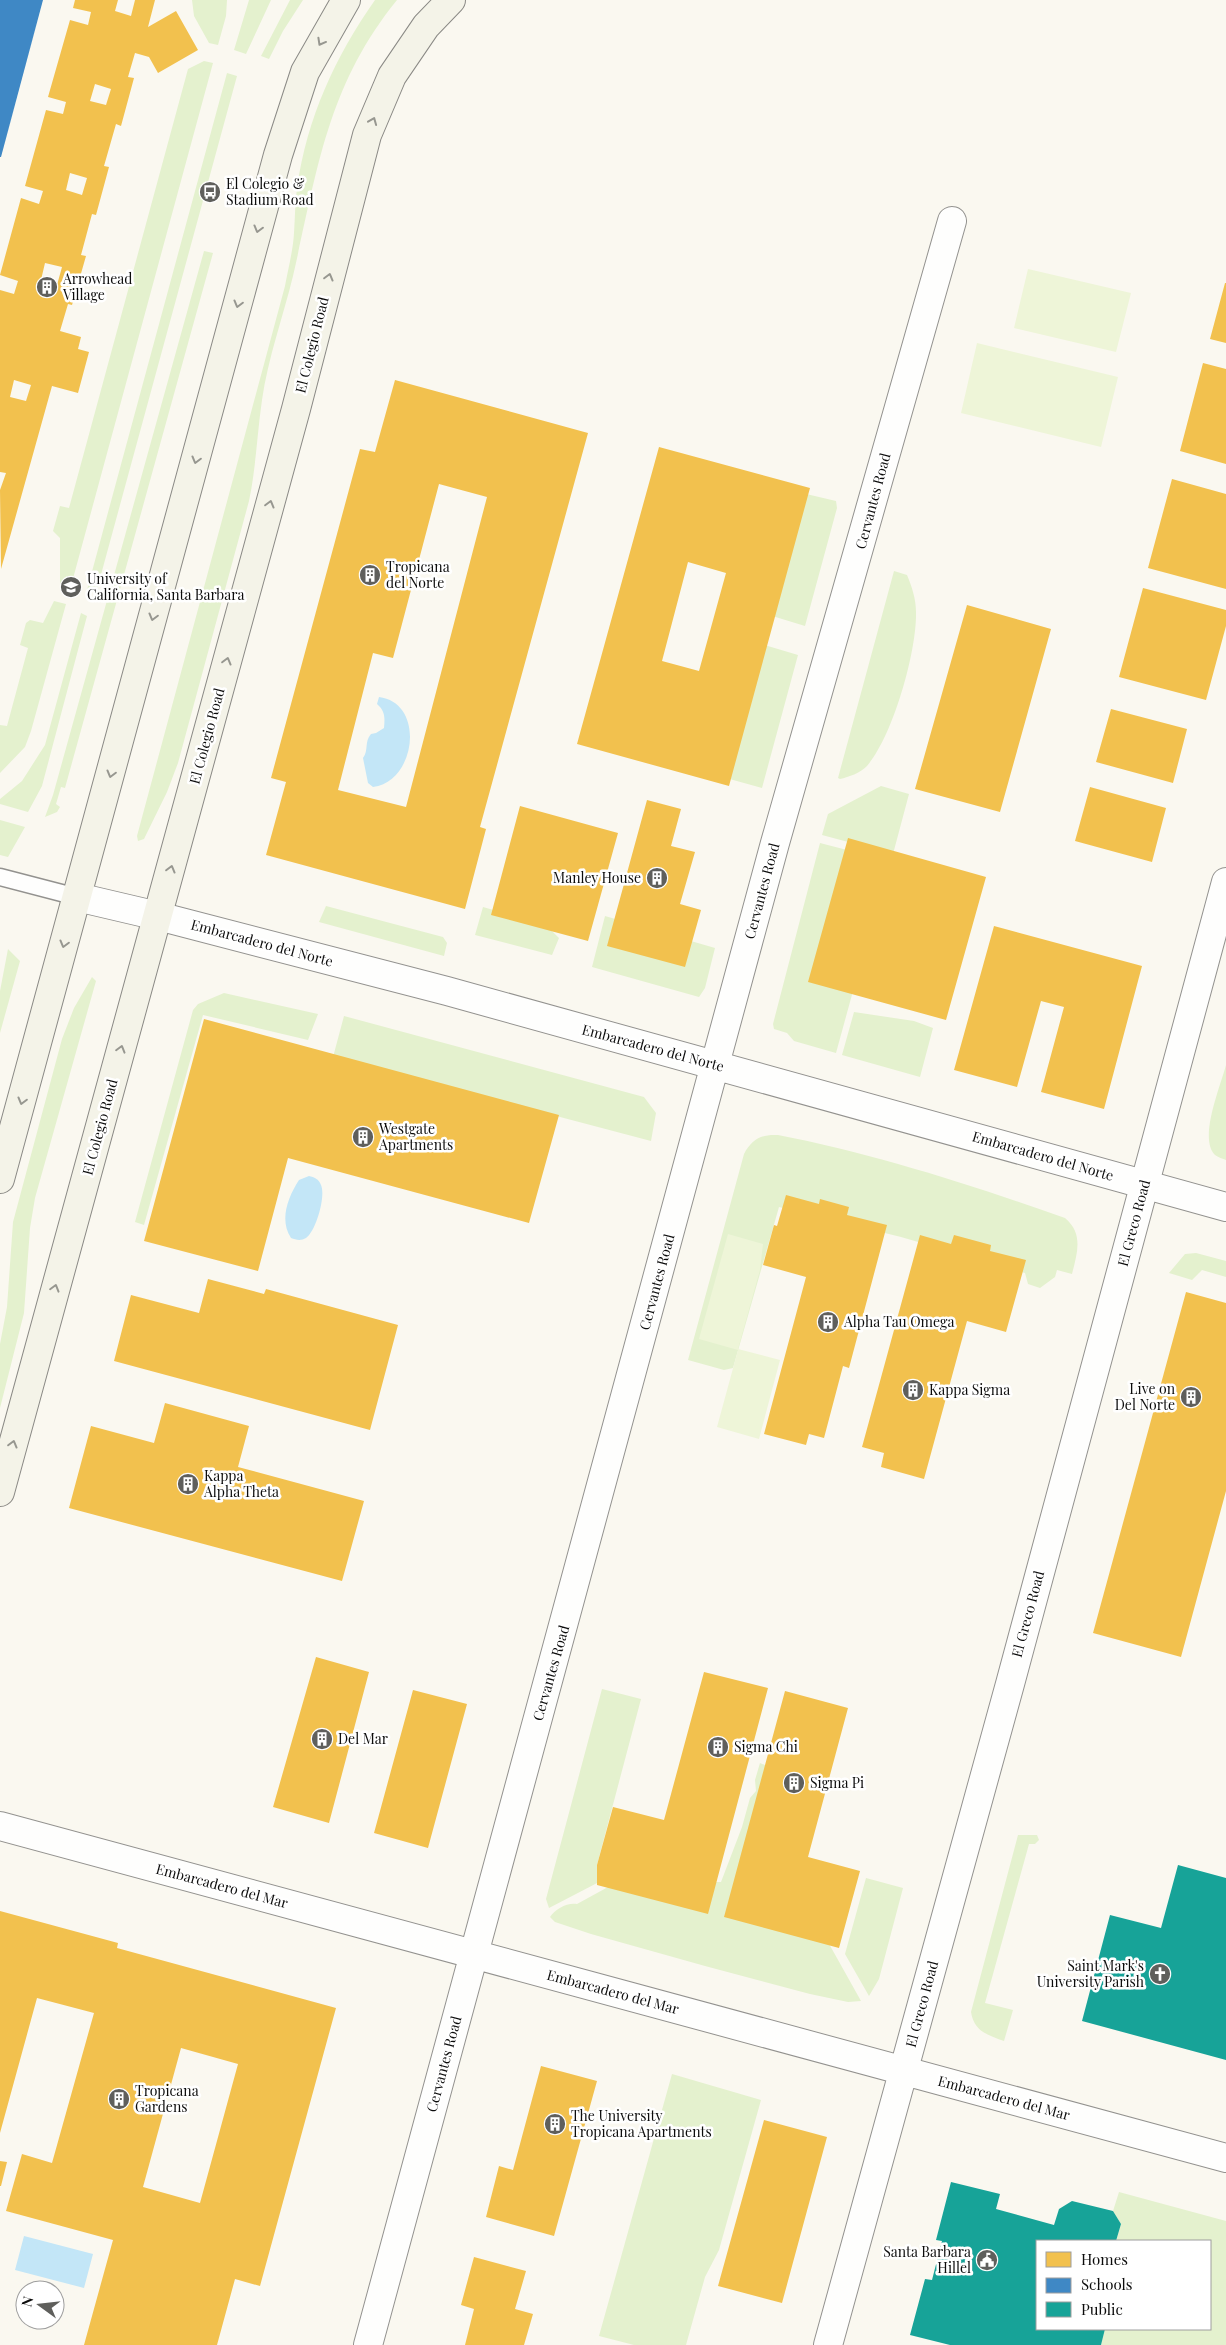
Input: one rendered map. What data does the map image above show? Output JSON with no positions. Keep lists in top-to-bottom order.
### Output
{
  "streets": {
    "main road": ["El Colegio Road"],
    "street": [
      "Cervantes Road",
      "Embarcadero del Norte",
      "El Greco Road",
      "Embarcadero del Mar"
    ]
  },
  "crossings": [
    ["El Colegio Road", "Embarcadero del Norte"],
    ["Cervantes Road", "Embarcadero del Norte"],
    ["Cervantes Road", "Embarcadero del Mar"],
    ["Embarcadero del Norte", "El Greco Road"],
    ["El Greco Road", "Embarcadero del Mar"]
  ],
  "places": {
    "bus stop": ["El Colegio & Stadium Road"],
    "building": [
      "Arrowhead Village",
      "Tropicana del Norte",
      "Manley House",
      "Westgate Apartments",
      "Alpha Tau Omega",
      "Kappa Sigma",
      "Live on Del Norte",
      "Kappa Alpha Theta",
      "Del Mar",
      "Sigma Chi",
      "Sigma Pi",
      "Tropicana Gardens",
      "The University Tropicana Apartments"
    ],
    "school or university": ["University of California, Santa Barbara"],
    "church": ["Saint Mark's University Parish"],
    "public building": ["Santa Barbara Hillel"]
  },
  "legend": ["Homes", "Schools", "Public"],
  "north": "left"
}
